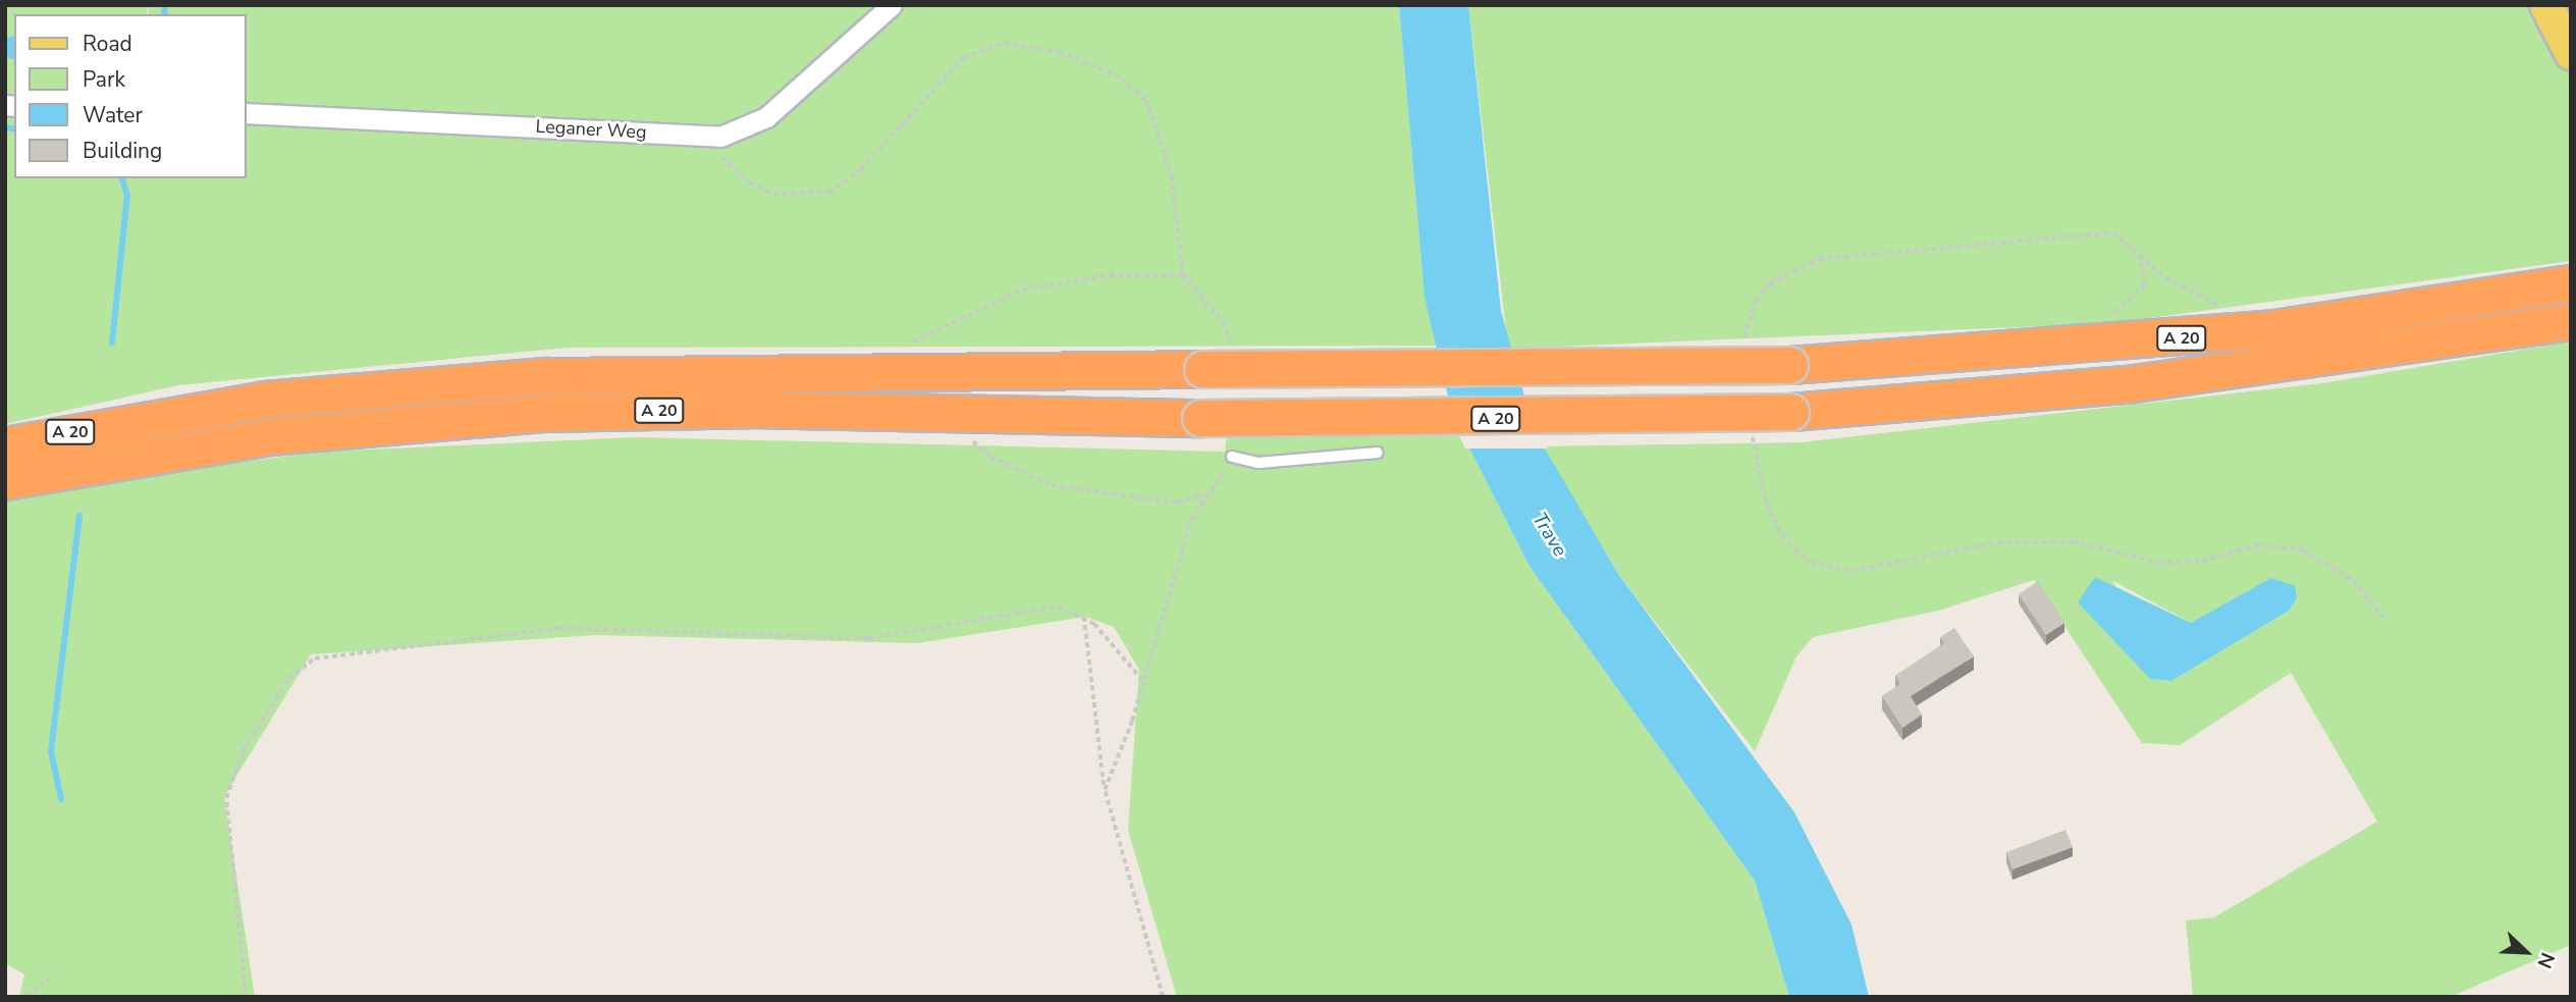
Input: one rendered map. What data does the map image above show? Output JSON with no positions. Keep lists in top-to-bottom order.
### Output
{
  "streets": {
    "highway": ["A 20"],
    "street": ["Leganer Weg"]
  },
  "water": ["Trave"],
  "legend": [
    "Road",
    "Park",
    "Water",
    "Building"
  ],
  "north": "bottom right"
}
